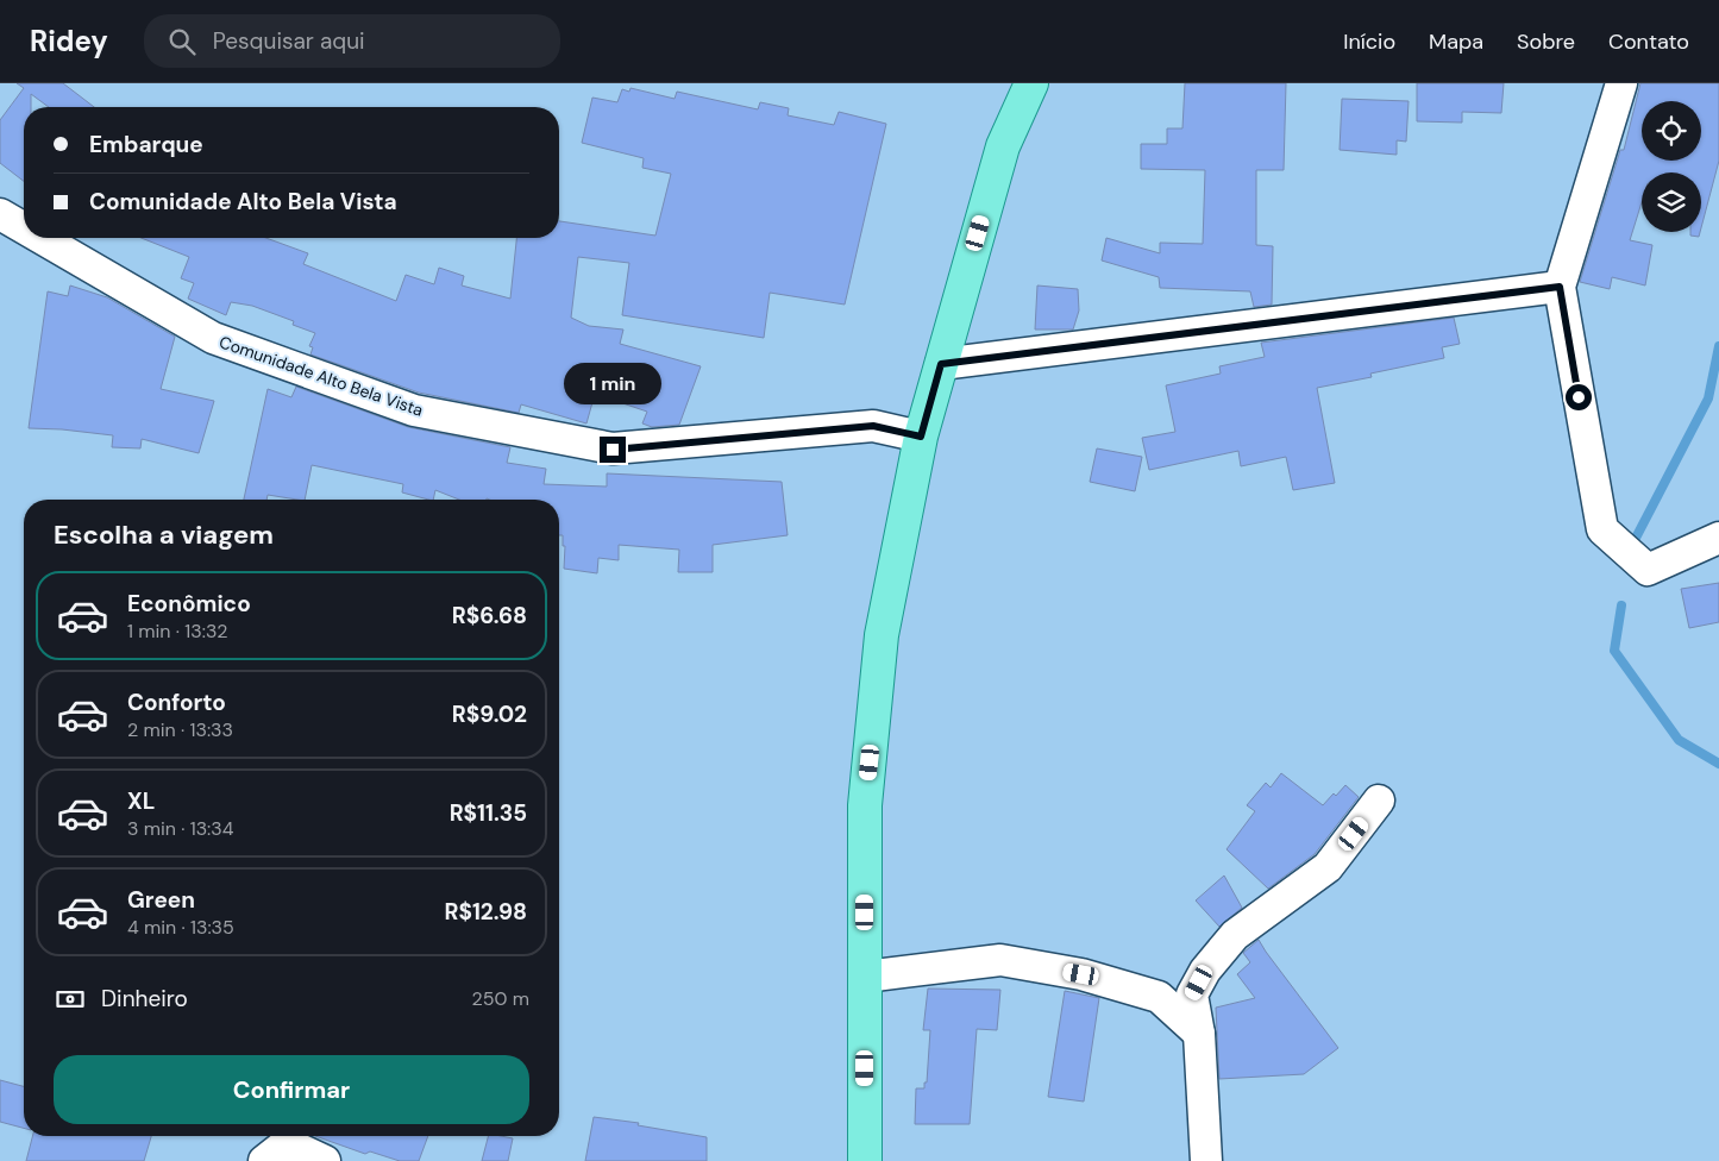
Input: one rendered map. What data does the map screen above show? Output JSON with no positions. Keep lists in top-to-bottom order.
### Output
{
  "streets": {
    "street": ["Comunidade Alto Bela Vista"]
  },
  "page": {
    "header": "Ridey",
    "search": "Pesquisar aqui",
    "nav": [
      "Início",
      "Mapa",
      "Sobre",
      "Contato"
    ],
    "banner": ["Embarque", "Comunidade Alto Bela Vista"],
    "bubble": "1 min",
    "heading": "Escolha a viagem",
    "list": [
      {
        "name": "Econômico",
        "note": "1 min · 13:32",
        "value": "R$6.68"
      },
      {
        "name": "Conforto",
        "note": "2 min · 13:33",
        "value": "R$9.02"
      },
      {
        "name": "XL",
        "note": "3 min · 13:34",
        "value": "R$11.35"
      },
      {
        "name": "Green",
        "note": "4 min · 13:35",
        "value": "R$12.98"
      }
    ],
    "pay": ["Dinheiro", "250 m"],
    "buttons": "Confirmar"
  }
}
